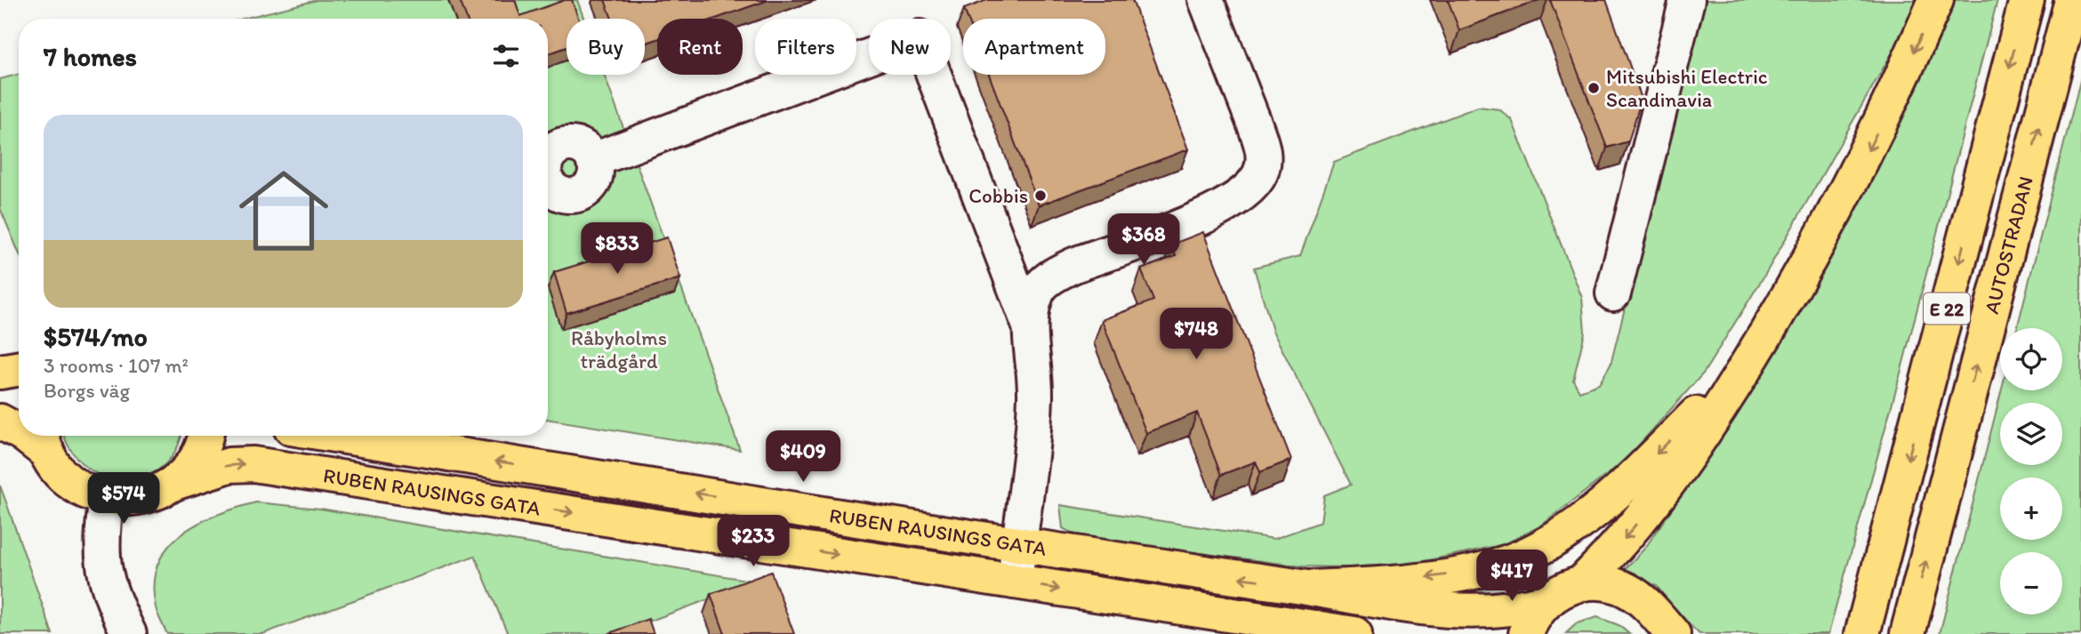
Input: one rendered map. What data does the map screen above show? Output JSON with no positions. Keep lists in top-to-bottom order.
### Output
{
  "streets": {
    "main road": ["AUTOSTRADAN", "E 22", "RUBEN RAUSINGS GATA"]
  },
  "parks": ["Råbyholms trädgård"],
  "places": ["Mitsubishi Electric Scandinavia", "Cobbis"],
  "page": {
    "chip": [
      "Buy",
      "Rent",
      "Filters",
      "New",
      "Apartment"
    ],
    "heading": "7 homes",
    "list": [
      {
        "name": "$574/mo",
        "note": "3 rooms · 107 m² · Borgs väg"
      }
    ],
    "price": [
      "$368",
      "$833",
      "$748",
      "$409",
      "$574",
      "$233",
      "$417"
    ],
    "map_buttons": ["+", "−"]
  }
}
